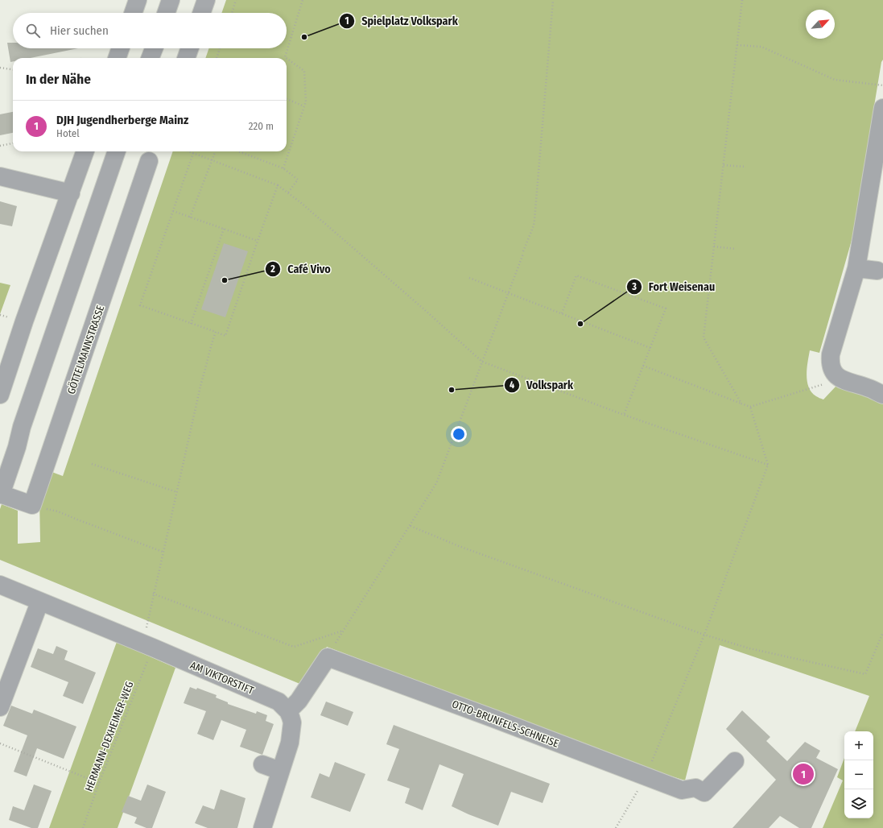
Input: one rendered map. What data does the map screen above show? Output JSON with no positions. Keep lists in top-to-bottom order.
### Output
{
  "streets": {
    "street": ["GÖTTELMANNSTRASSE", "AM VIKTORSTIFT", "OTTO-BRUNFELS-SCHNEISE"],
    "path": ["HERMANN-DEXHEIMER-WEG"]
  },
  "places": [
    "Spielplatz Volkspark",
    "Café Vivo",
    "Fort Weisenau",
    "Volkspark"
  ],
  "north": "top right",
  "page": {
    "search": "Hier suchen",
    "heading": "In der Nähe",
    "list": [
      {
        "mark": "1",
        "name": "DJH Jugendherberge Mainz",
        "note": "Hotel",
        "value": "220 m"
      }
    ],
    "map_buttons": ["+", "−"],
    "pins": "1"
  }
}
